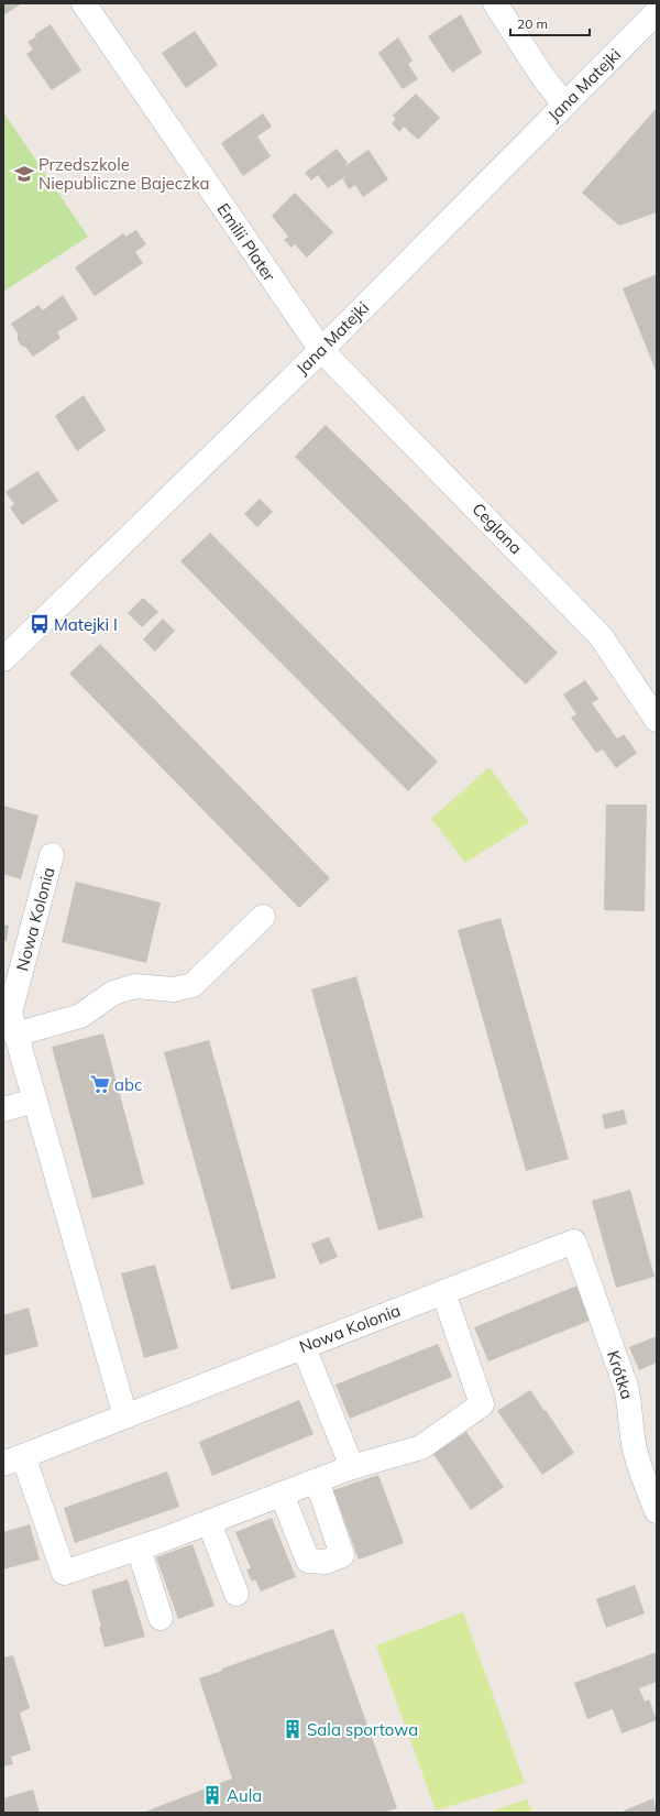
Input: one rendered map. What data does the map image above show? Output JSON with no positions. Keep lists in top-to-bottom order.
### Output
{
  "streets": {
    "street": [
      "Jana Matejki",
      "Emilii Plater",
      "Ceglana",
      "Nowa Kolonia",
      "Krótka"
    ]
  },
  "crossings": [
    ["Jana Matejki", "Emilii Plater"],
    ["Jana Matejki", "Ceglana"],
    ["Emilii Plater", "Ceglana"],
    ["Nowa Kolonia", "Krótka"]
  ],
  "places": {
    "school or university": ["Przedszkole Niepubliczne Bajeczka"],
    "bus stop": ["Matejki I"],
    "supermarket": ["abc"],
    "building": ["Sala sportowa", "Aula"]
  },
  "scale_bar": "20 m"
}
